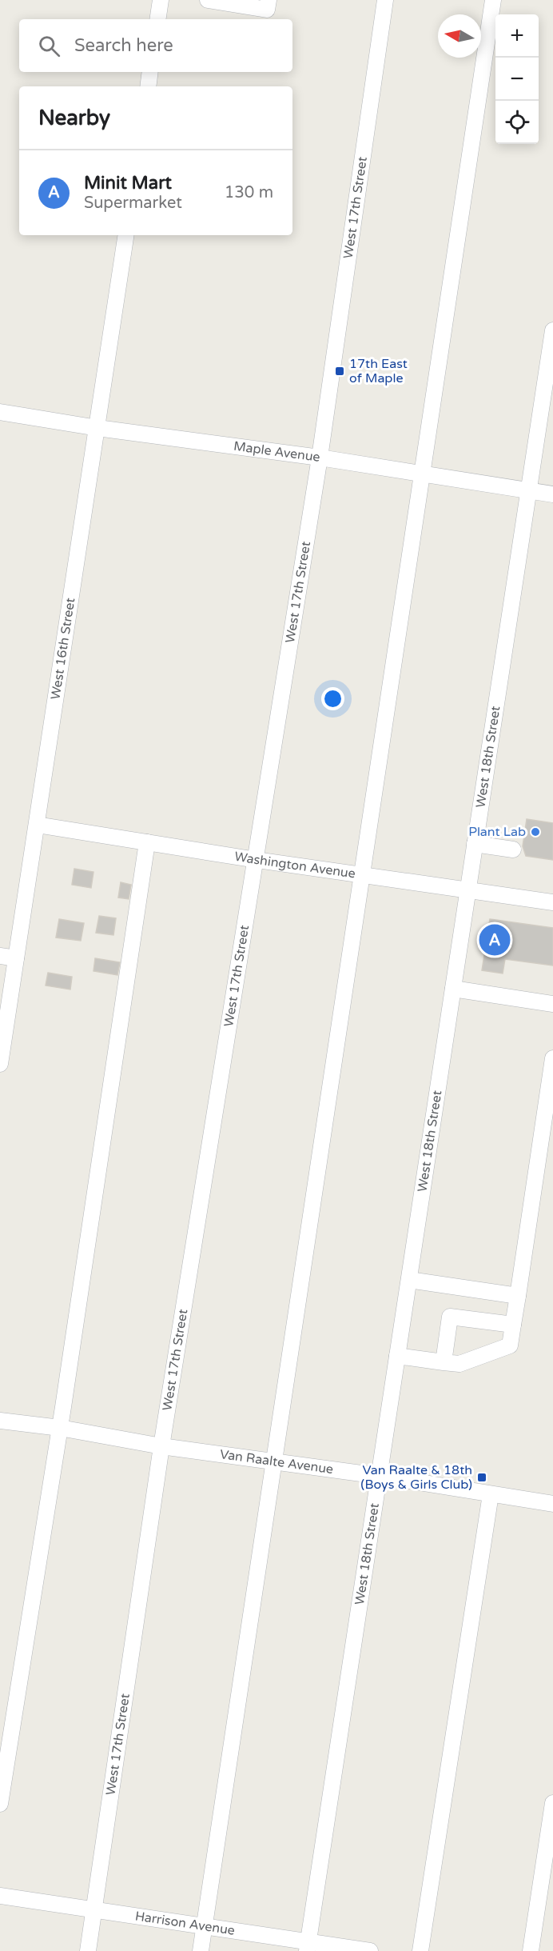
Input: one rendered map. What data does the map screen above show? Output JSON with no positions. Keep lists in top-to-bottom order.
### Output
{
  "streets": {
    "street": [
      "West 17th Street",
      "Maple Avenue",
      "West 16th Street",
      "West 18th Street",
      "Washington Avenue",
      "Van Raalte Avenue",
      "Harrison Avenue"
    ]
  },
  "crossings": [
    ["West 17th Street", "Maple Avenue"],
    ["West 17th Street", "Washington Avenue"],
    ["West 17th Street", "Van Raalte Avenue"],
    ["West 17th Street", "Harrison Avenue"],
    ["Maple Avenue", "West 16th Street"],
    ["Maple Avenue", "West 18th Street"],
    ["West 16th Street", "Washington Avenue"],
    ["West 18th Street", "Washington Avenue"],
    ["West 18th Street", "Van Raalte Avenue"],
    ["West 18th Street", "Harrison Avenue"]
  ],
  "places": {
    "transit": ["17th East of Maple", "Van Raalte & 18th (Boys & Girls Club)"],
    "other": ["Plant Lab"]
  },
  "north": "left",
  "page": {
    "map_buttons": ["+", "−"],
    "search": "Search here",
    "heading": "Nearby",
    "list": [
      {
        "mark": "A",
        "name": "Minit Mart",
        "note": "Supermarket",
        "value": "130 m"
      }
    ],
    "pins": "A"
  }
}
